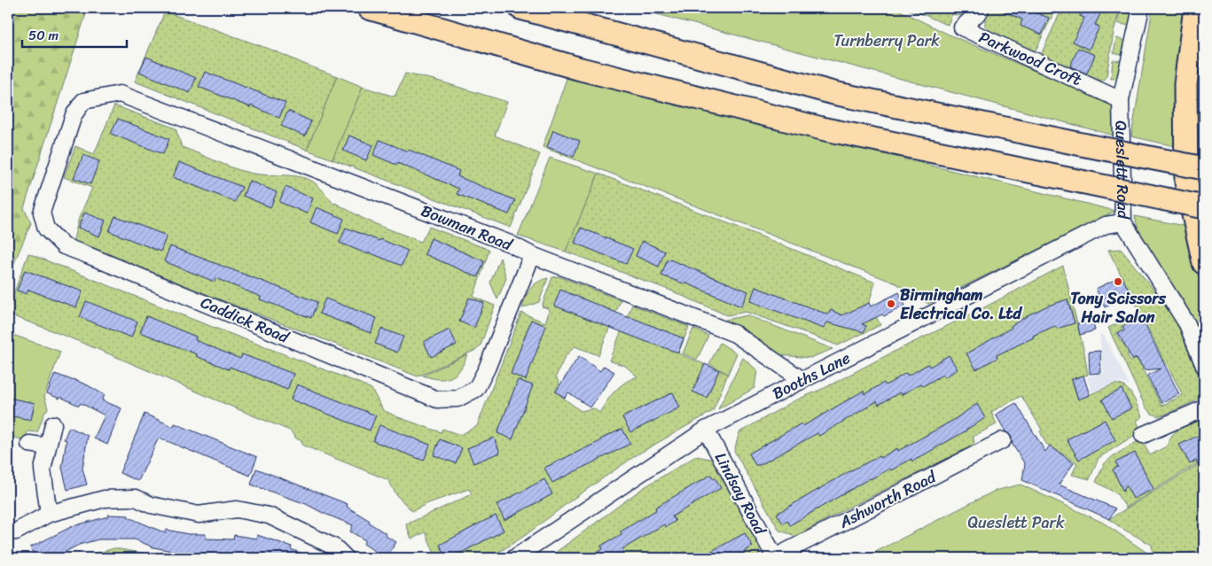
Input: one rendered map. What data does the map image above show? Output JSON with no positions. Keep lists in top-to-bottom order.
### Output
{
  "streets": {
    "street": [
      "Parkwood Croft",
      "Queslett Road",
      "Bowman Road",
      "Caddick Road",
      "Booths Lane",
      "Lindsay Road",
      "Ashworth Road"
    ]
  },
  "crossings": [
    ["Parkwood Croft", "Queslett Road"],
    ["Queslett Road", "Booths Lane"],
    ["Bowman Road", "Caddick Road"],
    ["Bowman Road", "Booths Lane"],
    ["Booths Lane", "Lindsay Road"],
    ["Lindsay Road", "Ashworth Road"]
  ],
  "parks": ["Turnberry Park", "Queslett Park"],
  "places": ["Tony Scissors Hair Salon", "Birmingham Electrical Co. Ltd"],
  "scale_bar": "50 m"
}
